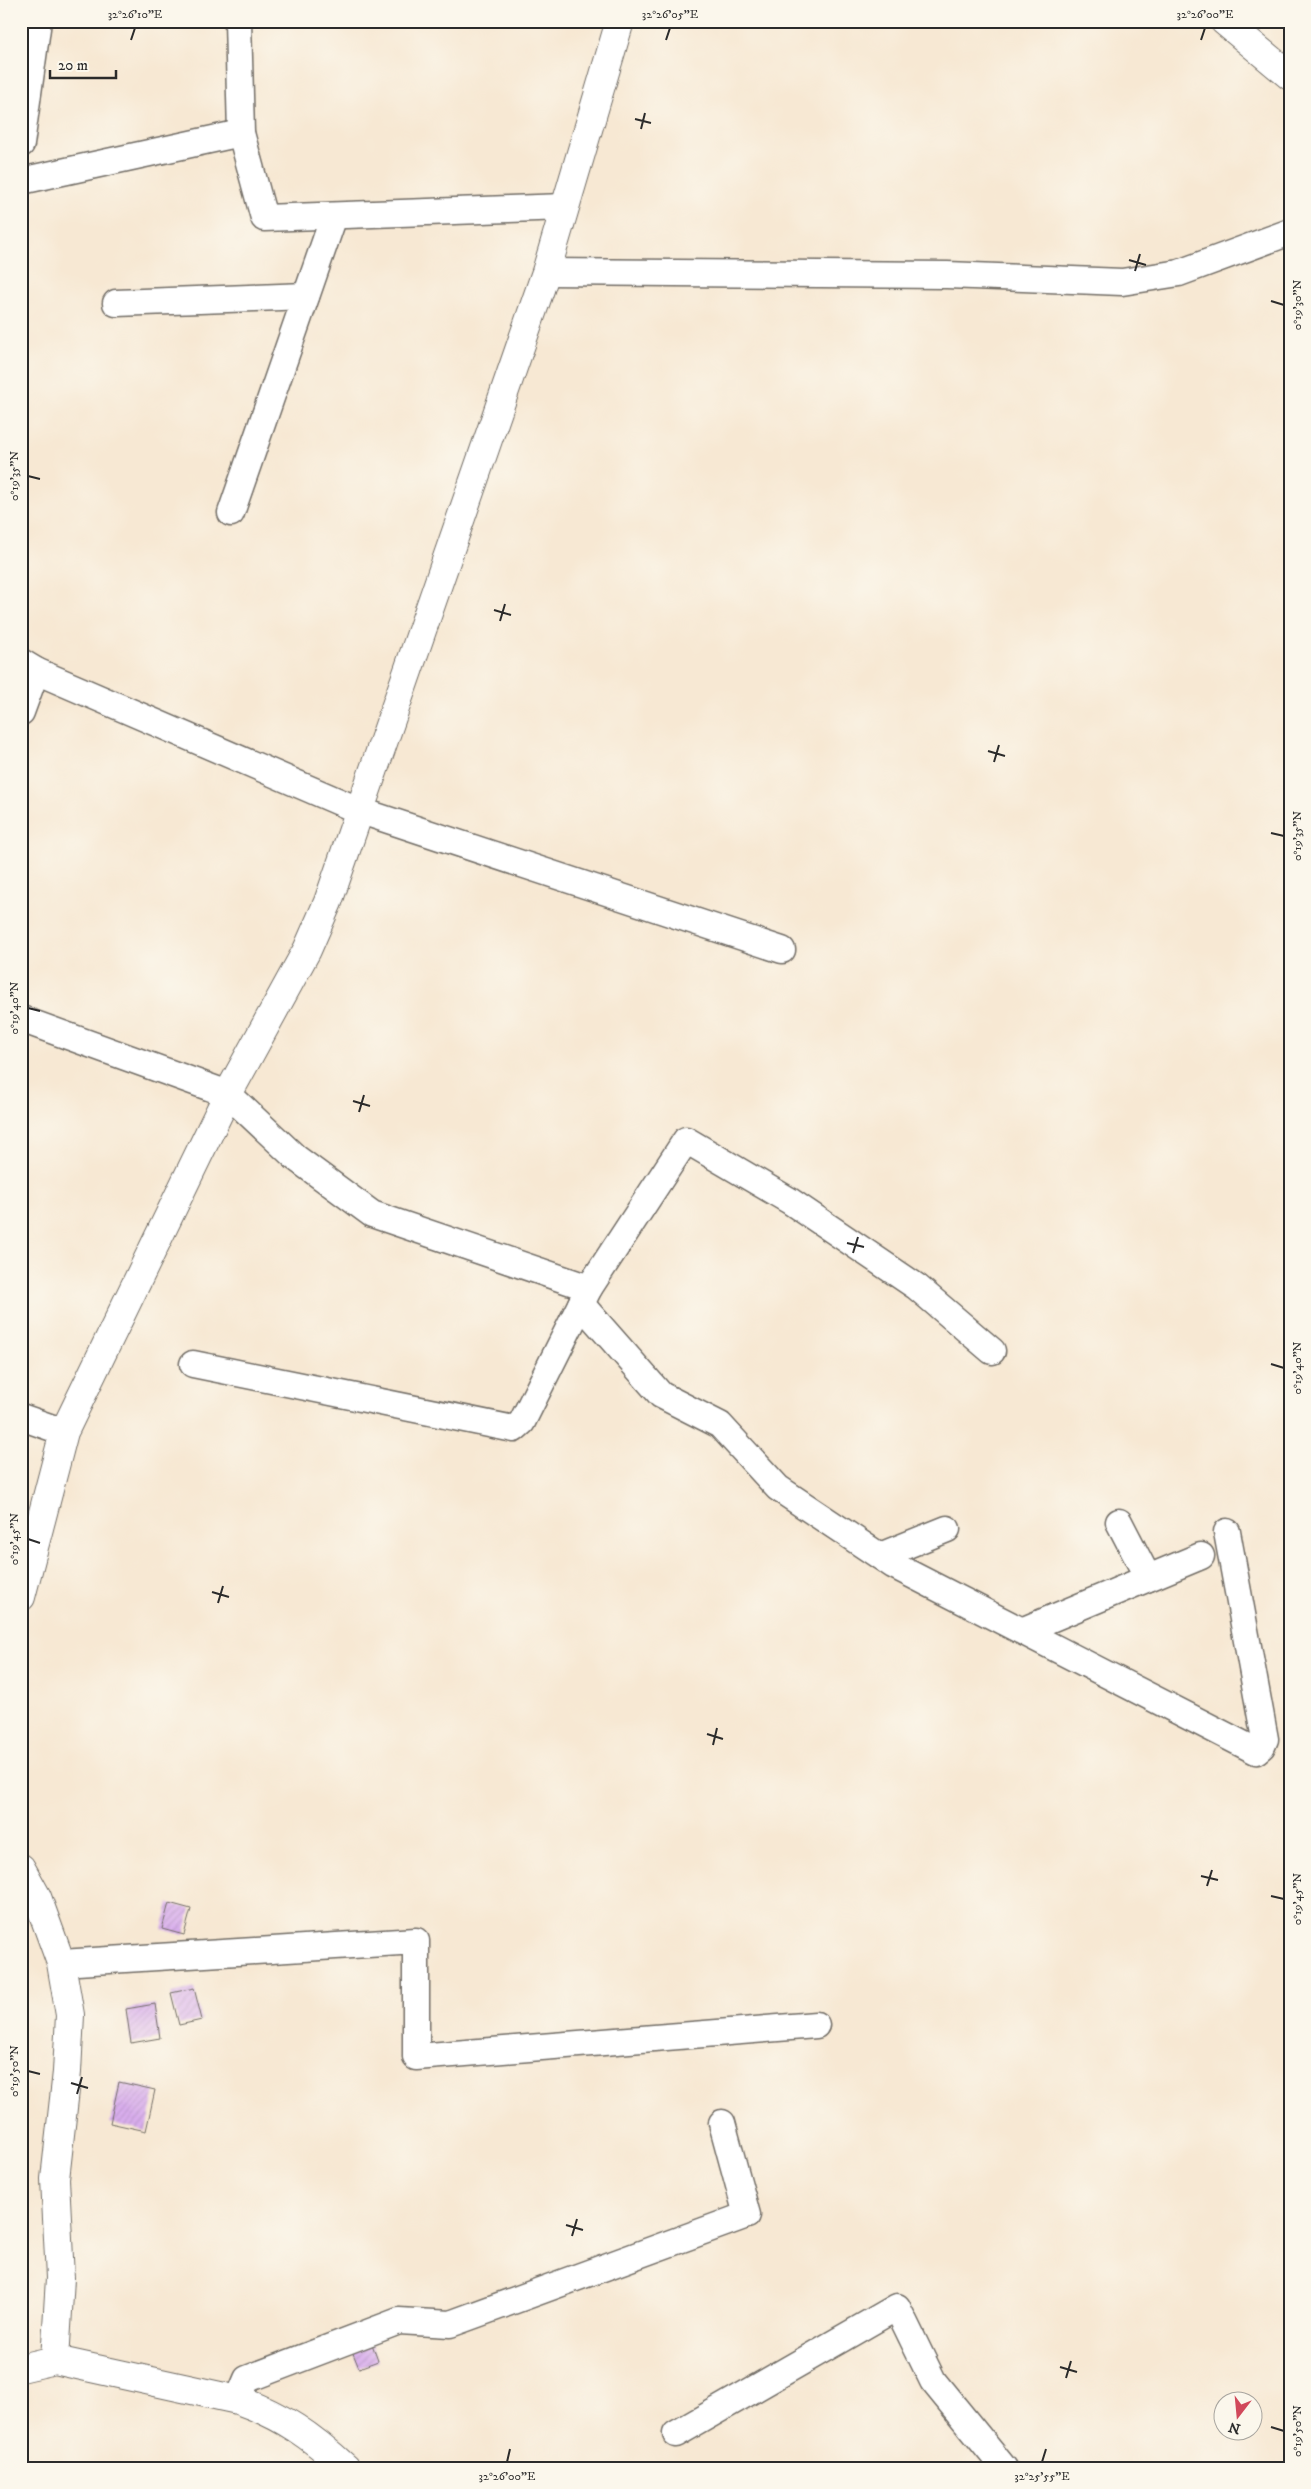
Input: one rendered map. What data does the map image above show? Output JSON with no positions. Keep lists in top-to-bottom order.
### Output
{
  "scale_bar": "20 m",
  "north": "bottom",
  "coordinates": [
    "32°26'10\"E",
    "32°26'05\"E",
    "32°26'00\"E",
    "0°19'30\"N",
    "0°19'35\"N",
    "0°19'40\"N",
    "0°19'45\"N",
    "0°19'50\"N",
    "32°25'55\"E"
  ]
}
